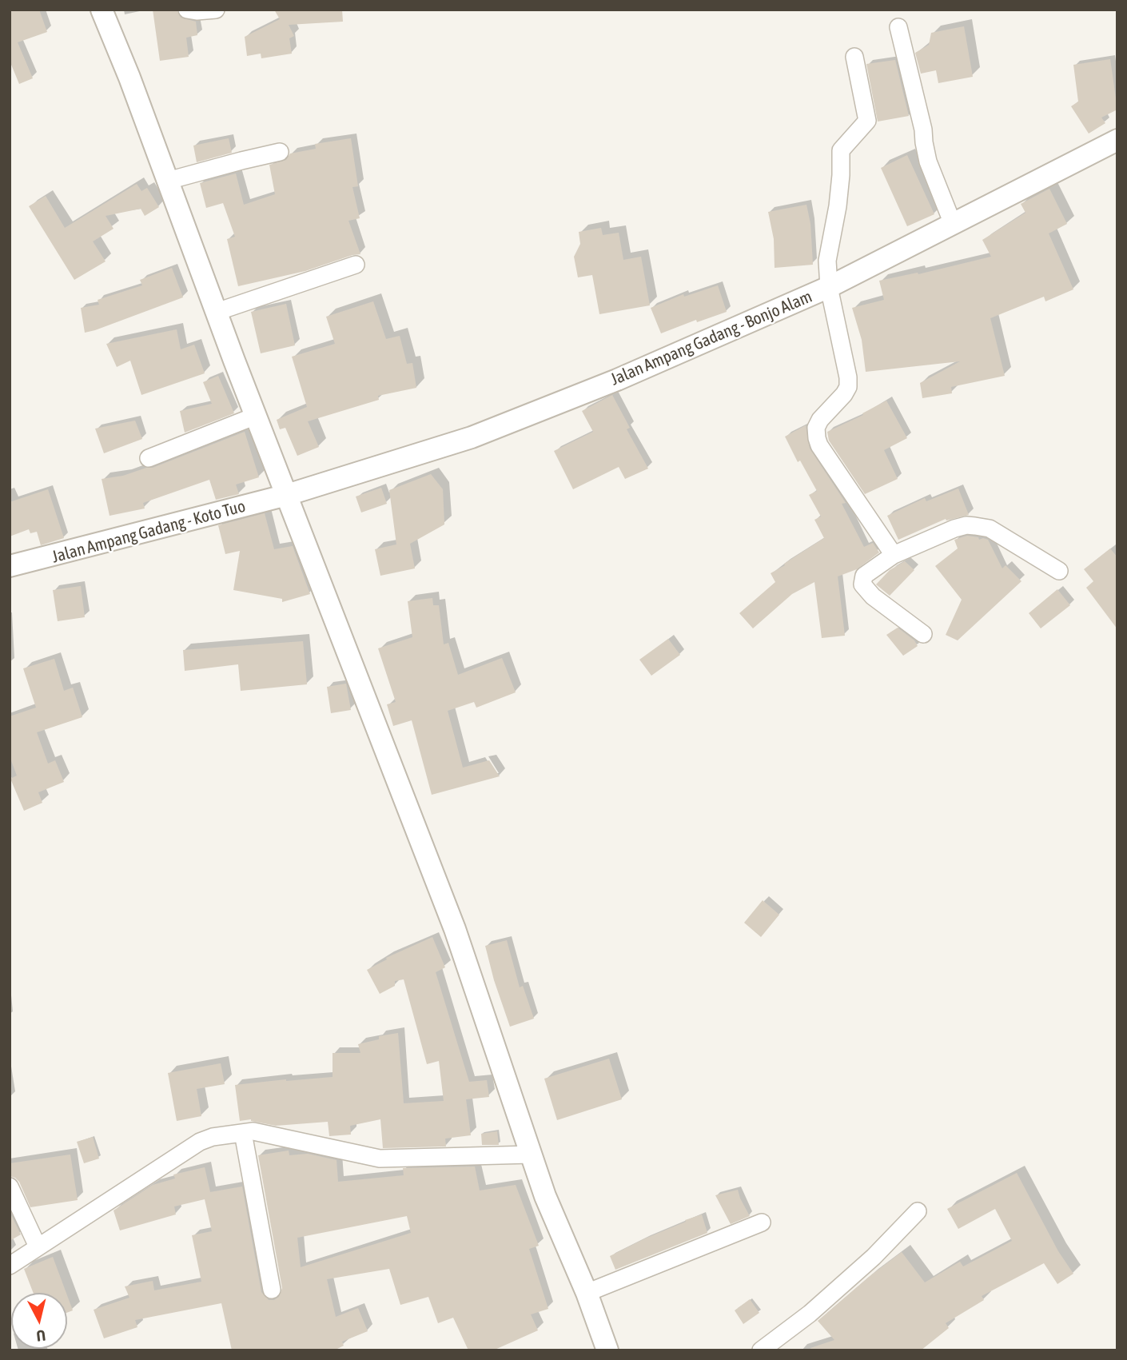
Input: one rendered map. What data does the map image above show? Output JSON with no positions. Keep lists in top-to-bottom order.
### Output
{
  "streets": {
    "street": ["Jalan Ampang Gadang - Bonjo Alam", "Jalan Ampang Gadang - Koto Tuo"]
  },
  "crossings": [
    ["Jalan Ampang Gadang - Bonjo Alam", "Jalan Ampang Gadang - Koto Tuo"]
  ],
  "north": "bottom"
}
